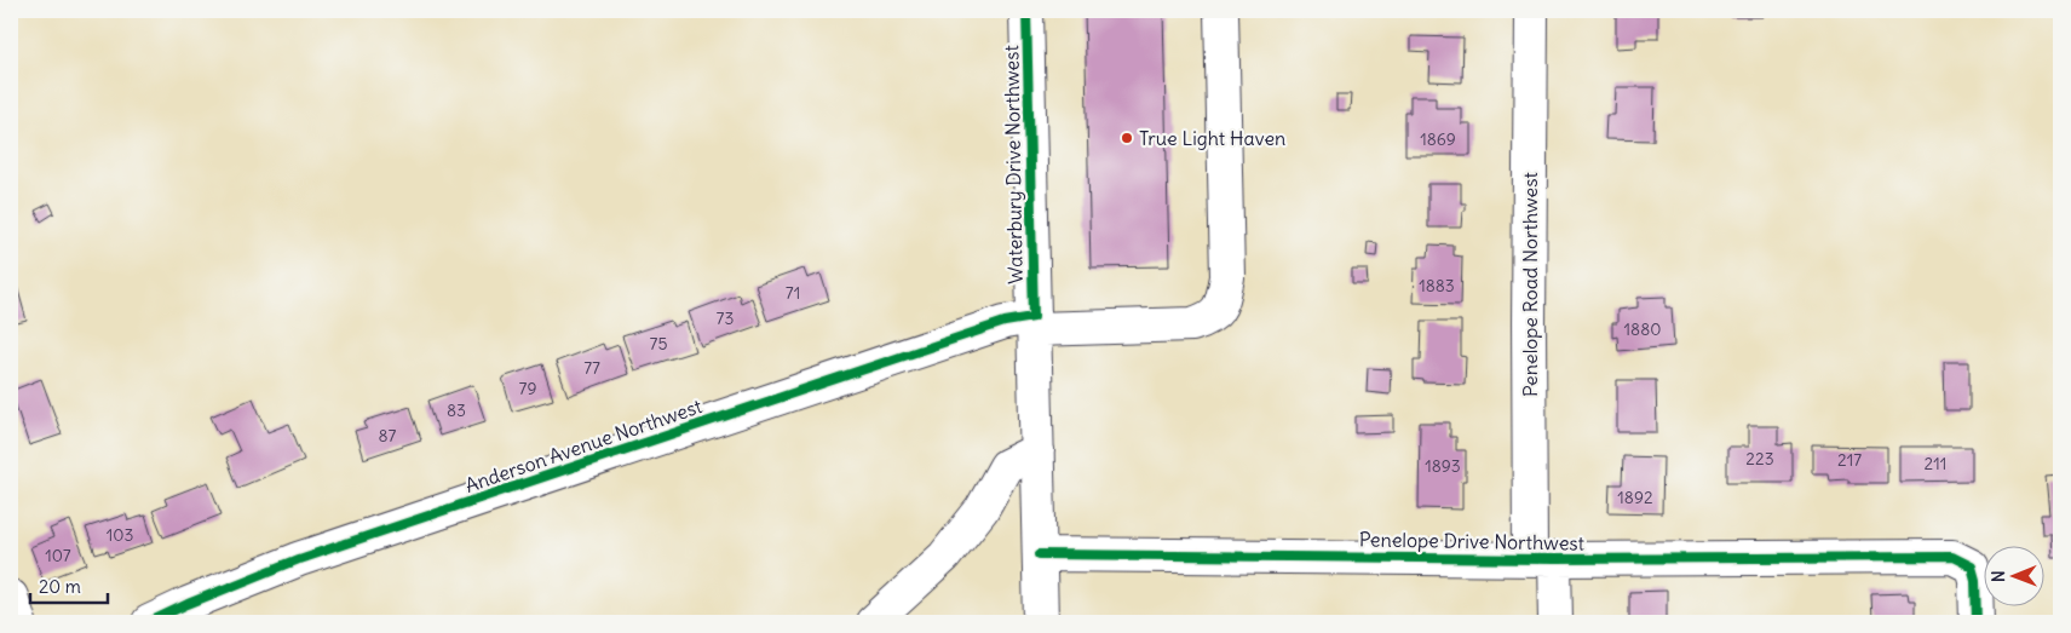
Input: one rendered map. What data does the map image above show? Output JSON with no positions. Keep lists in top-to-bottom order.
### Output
{
  "streets": {
    "street": [
      "Waterbury Drive Northwest",
      "Penelope Road Northwest",
      "Anderson Avenue Northwest",
      "Penelope Drive Northwest"
    ]
  },
  "crossings": [
    ["Waterbury Drive Northwest", "Anderson Avenue Northwest"],
    ["Waterbury Drive Northwest", "Penelope Drive Northwest"],
    ["Penelope Road Northwest", "Penelope Drive Northwest"]
  ],
  "places": ["True Light Haven"],
  "house_numbers": [
    "1869",
    "1883",
    "71",
    "73",
    "1880",
    "75",
    "77",
    "79",
    "83",
    "87",
    "223",
    "217",
    "211",
    "1893",
    "1892",
    "103",
    "107"
  ],
  "scale_bar": "20 m",
  "north": "left"
}
